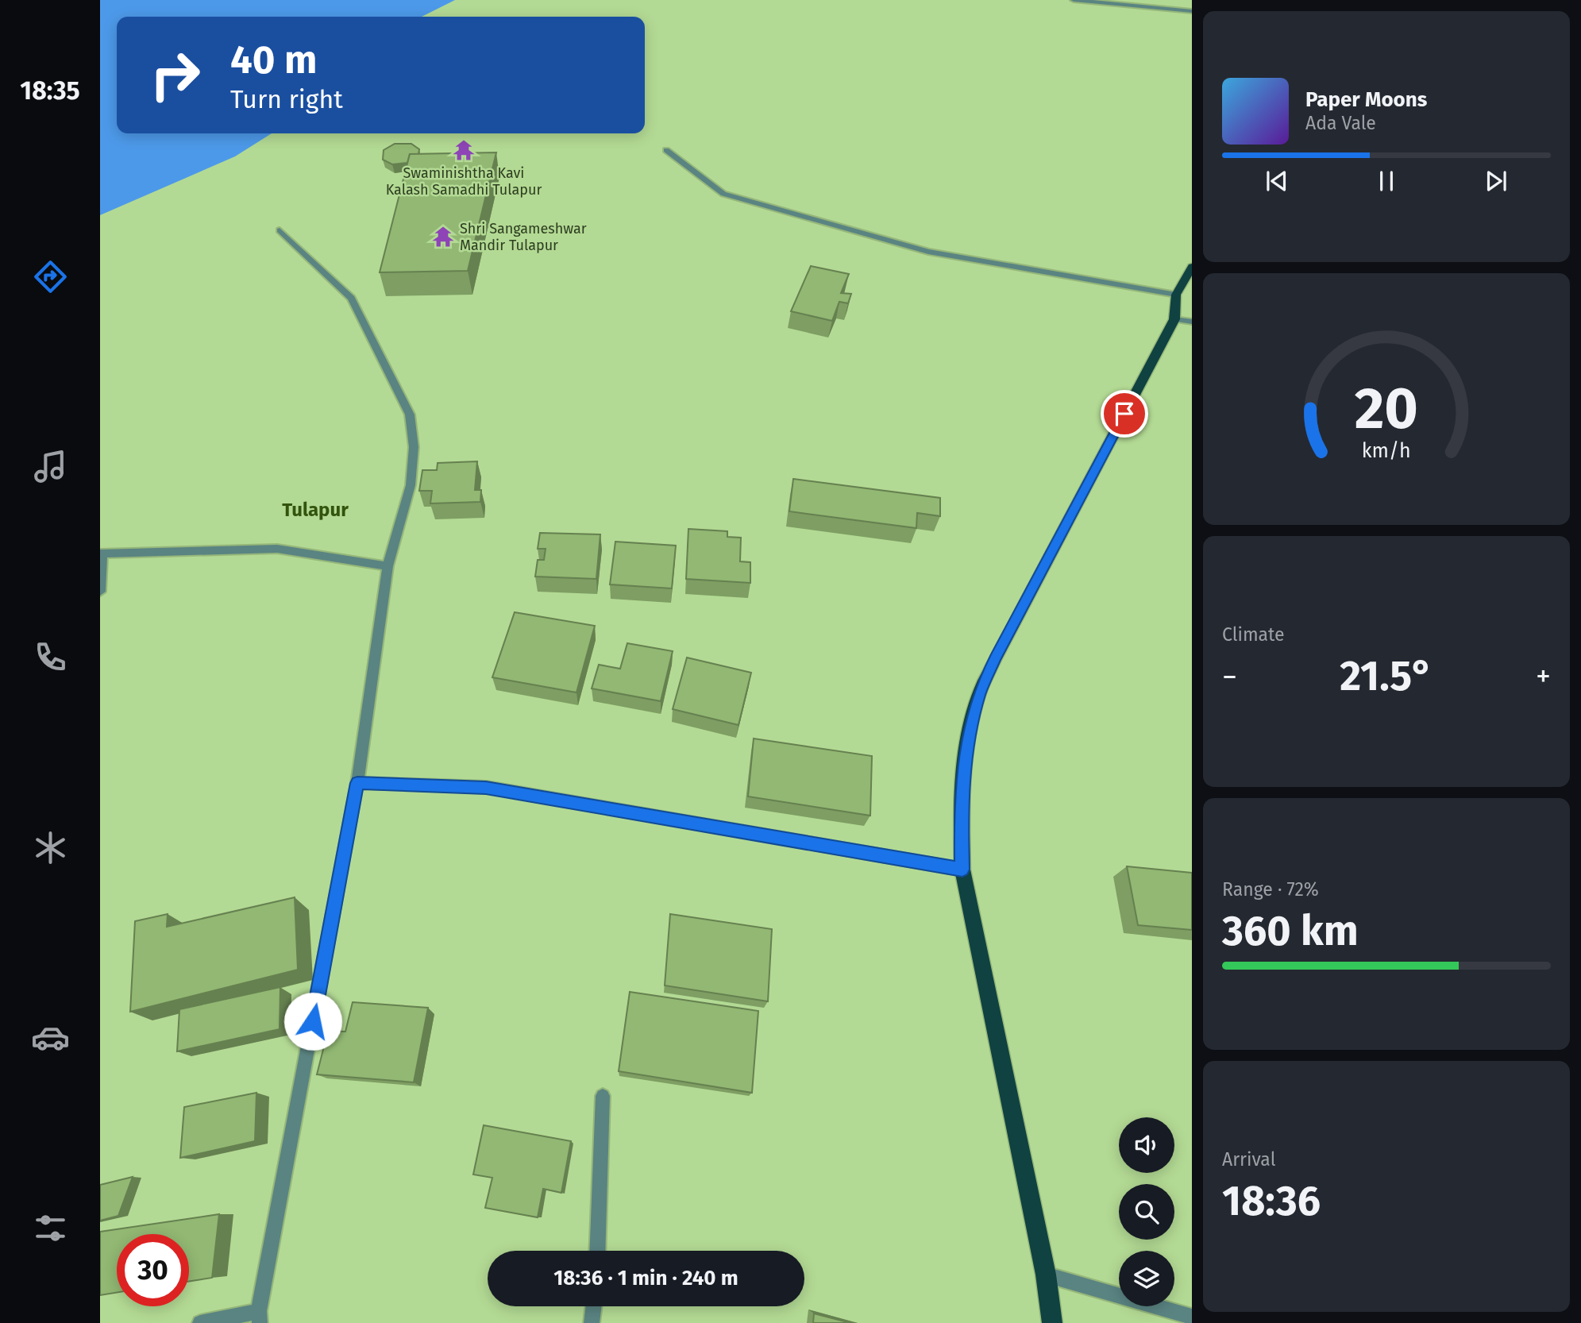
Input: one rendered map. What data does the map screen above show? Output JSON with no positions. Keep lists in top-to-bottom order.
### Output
{
  "districts": ["Tulapur"],
  "places": {
    "temple": ["Swaminishtha Kavi Kalash Samadhi Tulapur", "Shri Sangameshwar Mandir Tulapur"]
  },
  "page": {
    "tabs": "18:35",
    "turn": ["40 m", "Turn right"],
    "song": ["Paper Moons", "Ada Vale"],
    "tile": [
      "Climate",
      ["Range · 72%", "360 km"],
      ["Arrival", "18:36"]
    ],
    "heat": ["−", "21.5°", "+"],
    "limit": "30",
    "trip": "18:36 · 1 min · 240 m",
    "gauge": ["20", "km/h"]
  }
}
